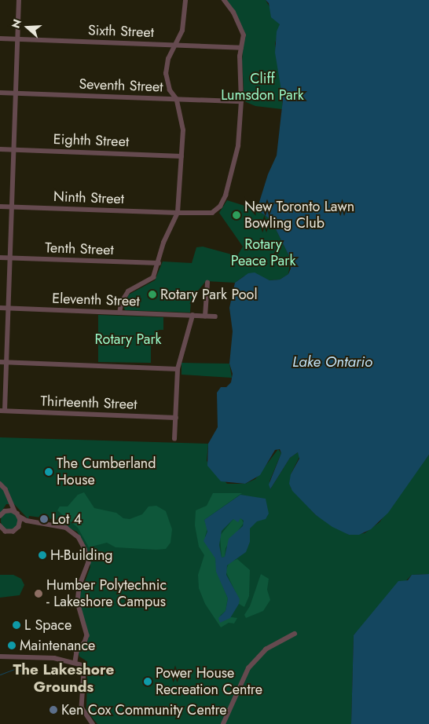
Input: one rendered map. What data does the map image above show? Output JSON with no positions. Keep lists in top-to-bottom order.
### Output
{
  "streets": {
    "street": [
      "Sixth Street",
      "Seventh Street",
      "Eighth Street",
      "Ninth Street",
      "Tenth Street",
      "Eleventh Street",
      "Thirteenth Street"
    ]
  },
  "crossings": [
    ["Sixth Street", "Ninth Street"],
    ["Seventh Street", "Ninth Street"]
  ],
  "districts": ["The Lakeshore Grounds"],
  "water": ["Lake Ontario"],
  "parks": ["Cliff Lumsdon Park", "Rotary Peace Park", "Rotary Park"],
  "places": [
    "New Toronto Lawn Bowling Club",
    "Rotary Park Pool",
    "The Cumberland House",
    "Lot 4",
    "H-Building",
    "Humber Polytechnic - Lakeshore Campus",
    "L Space",
    "Maintenance",
    "Power House Recreation Centre",
    "Ken Cox Community Centre"
  ],
  "north": "left"
}
